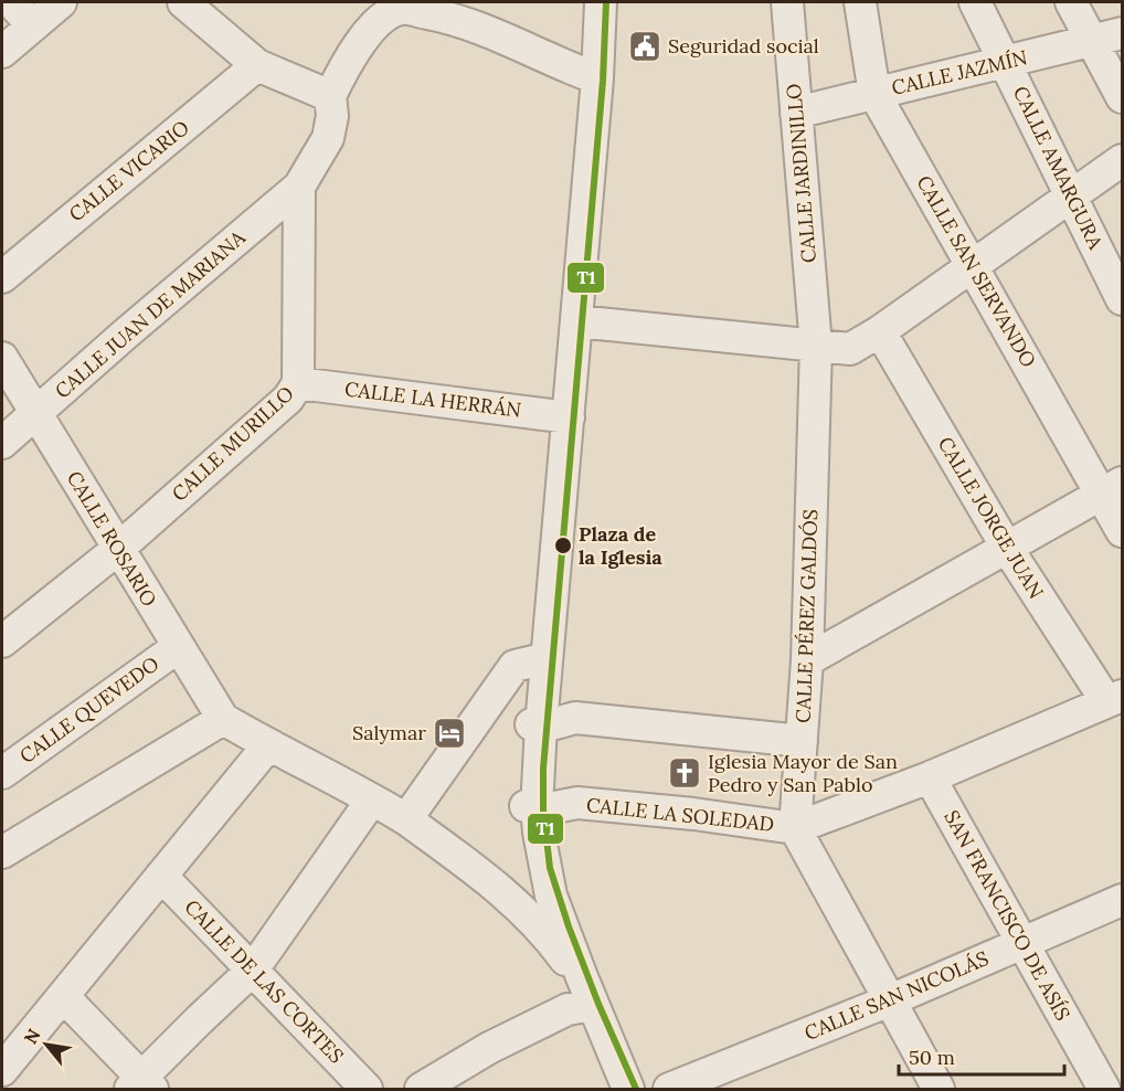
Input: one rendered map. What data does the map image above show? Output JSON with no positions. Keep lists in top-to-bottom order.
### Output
{
  "streets": {
    "street": [
      "CALLE JAZMÍN",
      "CALLE AMARGURA",
      "CALLE VICARIO",
      "CALLE JARDINILLO",
      "CALLE SAN SERVANDO",
      "CALLE JUAN DE MARIANA",
      "CALLE LA HERRÁN",
      "CALLE MURILLO",
      "CALLE JORGE JUAN",
      "CALLE ROSARIO",
      "CALLE PÉREZ GALDÓS",
      "CALLE QUEVEDO",
      "CALLE LA SOLEDAD",
      "SAN FRANCISCO DE ASÍS",
      "CALLE DE LAS CORTES",
      "CALLE SAN NICOLÁS"
    ]
  },
  "crossings": [
    ["CALLE JAZMÍN", "CALLE AMARGURA"],
    ["CALLE JAZMÍN", "CALLE JARDINILLO"],
    ["CALLE JAZMÍN", "CALLE SAN SERVANDO"],
    ["CALLE JARDINILLO", "CALLE PÉREZ GALDÓS"],
    ["CALLE JUAN DE MARIANA", "CALLE MURILLO"],
    ["CALLE JUAN DE MARIANA", "CALLE ROSARIO"],
    ["CALLE LA HERRÁN", "CALLE MURILLO"],
    ["CALLE MURILLO", "CALLE ROSARIO"],
    ["CALLE ROSARIO", "CALLE QUEVEDO"],
    ["CALLE PÉREZ GALDÓS", "CALLE LA SOLEDAD"],
    ["SAN FRANCISCO DE ASÍS", "CALLE SAN NICOLÁS"]
  ],
  "places": {
    "public building": ["Seguridad social"],
    "other": ["Plaza de la Iglesia"],
    "hotel": ["Salymar"],
    "church": ["Iglesia Mayor de San Pedro y San Pablo"]
  },
  "lines": ["transit line T1"],
  "scale_bar": "50 m",
  "north": "top left"
}
